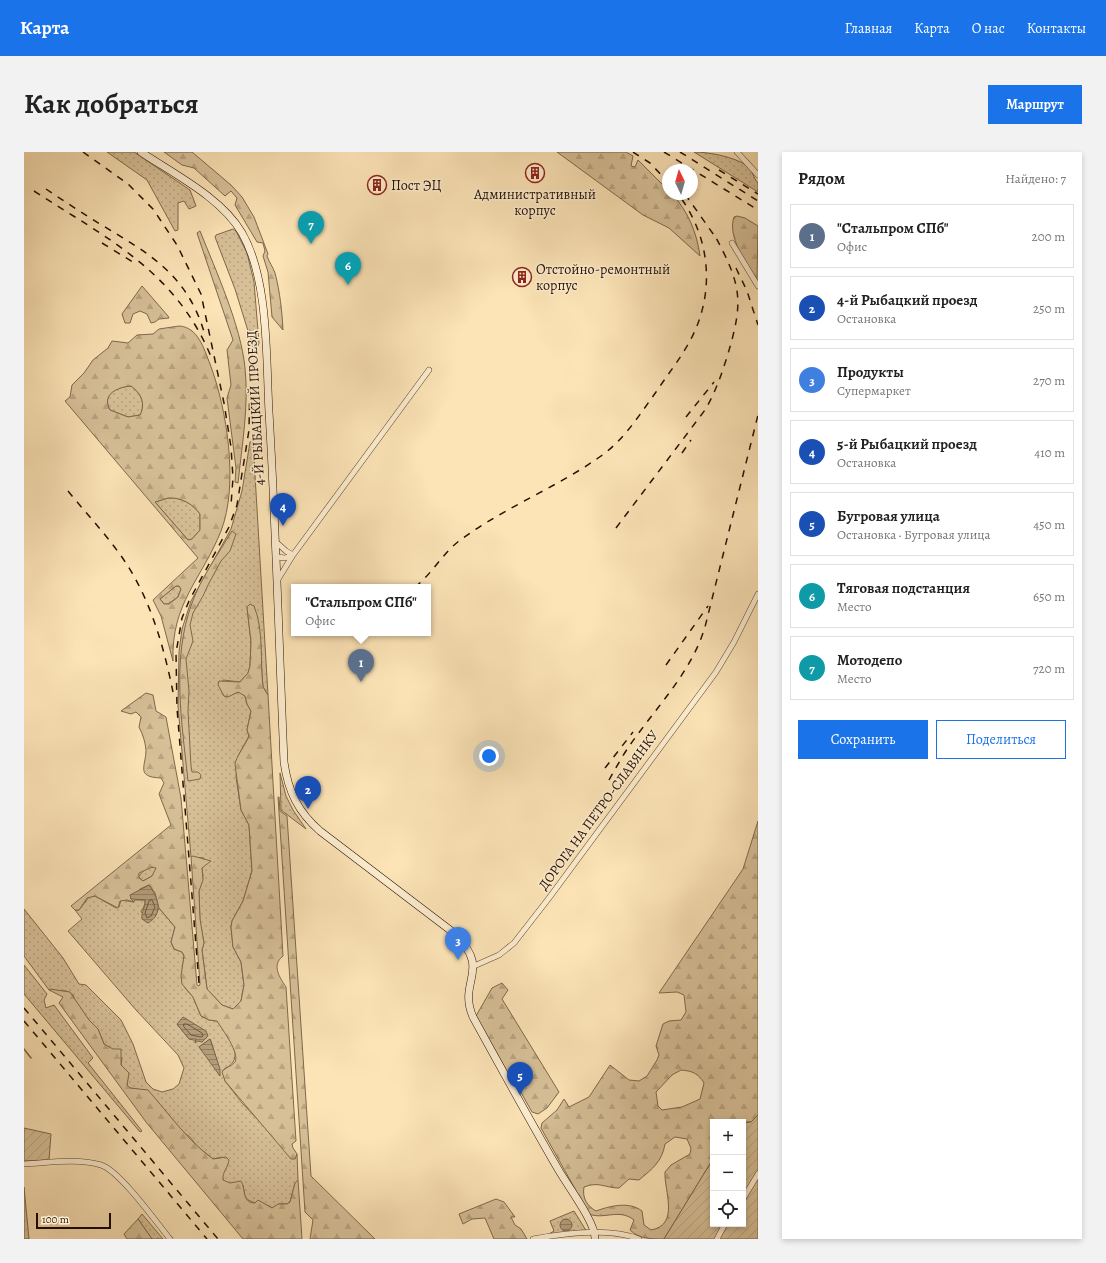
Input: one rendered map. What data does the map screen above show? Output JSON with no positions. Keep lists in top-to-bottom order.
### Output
{
  "streets": {
    "street": ["4-Й РЫБАЦКИЙ ПРОЕЗД", "ДОРОГА НА ПЕТРО-СЛАВЯНКУ"]
  },
  "crossings": [
    ["4-Й РЫБАЦКИЙ ПРОЕЗД", "ДОРОГА НА ПЕТРО-СЛАВЯНКУ"]
  ],
  "places": {
    "building": ["Административный корпус", "Пост ЭЦ", "Отстойно-ремонтный корпус"]
  },
  "scale_bar": "100 m",
  "north": "top",
  "page": {
    "header": "Карта",
    "nav": [
      "Главная",
      "Карта",
      "О нас",
      "Контакты"
    ],
    "title": "Как добраться",
    "buttons": [
      "Маршрут",
      ["Сохранить", "Поделиться"]
    ],
    "heading": ["Рядом", "Найдено: 7"],
    "list": [
      {
        "mark": "1",
        "name": "\"Стальпром СПб\"",
        "note": "Офис",
        "value": "200 m"
      },
      {
        "mark": "2",
        "name": "4-й Рыбацкий проезд",
        "note": "Остановка",
        "value": "250 m"
      },
      {
        "mark": "3",
        "name": "Продукты",
        "note": "Супермаркет",
        "value": "270 m"
      },
      {
        "mark": "4",
        "name": "5-й Рыбацкий проезд",
        "note": "Остановка",
        "value": "410 m"
      },
      {
        "mark": "5",
        "name": "Бугровая улица",
        "note": "Остановка · Бугровая улица",
        "value": "450 m"
      },
      {
        "mark": "6",
        "name": "Тяговая подстанция",
        "note": "Место",
        "value": "650 m"
      },
      {
        "mark": "7",
        "name": "Мотодепо",
        "note": "Место",
        "value": "720 m"
      }
    ],
    "pins": [
      "7",
      "6",
      "4",
      "1",
      "2",
      "3",
      "5"
    ],
    "popup": ["\"Стальпром СПб\"", "Офис"],
    "map_buttons": ["+", "−"],
    "scale": "100 m"
  }
}
